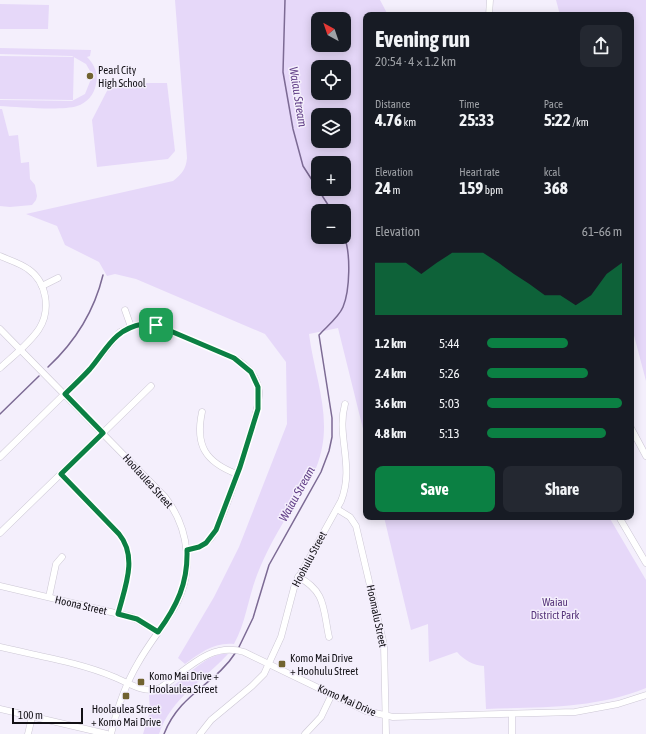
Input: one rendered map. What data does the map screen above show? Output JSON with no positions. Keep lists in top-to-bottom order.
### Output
{
  "streets": {
    "street": [
      "Hoolaulea Street",
      "Hoohulu Street",
      "Hoona Street",
      "Hoomalu Street",
      "Komo Mai Drive"
    ]
  },
  "crossings": [
    ["Hoolaulea Street", "Hoona Street"],
    ["Hoolaulea Street", "Komo Mai Drive"],
    ["Hoohulu Street", "Hoomalu Street"],
    ["Hoohulu Street", "Komo Mai Drive"],
    ["Hoomalu Street", "Komo Mai Drive"]
  ],
  "water": ["Waiau Stream"],
  "parks": ["Waiau District Park"],
  "places": {
    "other": ["Pearl City High School"],
    "transit": ["Komo Mai Drive + Hoohulu Street", "Komo Mai Drive + Hoolaulea Street", "Hoolaulea Street + Komo Mai Drive"]
  },
  "scale_bar": "100 m",
  "north": "top left",
  "page": {
    "map_buttons": ["+", "−"],
    "heading": ["Evening run", "20:54 · 4 × 1.2 km"],
    "stats": [
      ["Distance", "4.76 km"],
      ["Time", "25:33"],
      ["Pace", "5:22 /km"],
      ["Elevation", "24 m"],
      ["Heart rate", "159 bpm"],
      ["kcal", "368"]
    ],
    "chart": ["Elevation", "61–66 m"],
    "list": [
      {
        "name": "1.2 km",
        "note": "5:44"
      },
      {
        "name": "2.4 km",
        "note": "5:26"
      },
      {
        "name": "3.6 km",
        "note": "5:03"
      },
      {
        "name": "4.8 km",
        "note": "5:13"
      }
    ],
    "buttons": ["Save", "Share"],
    "scale": "100 m"
  }
}
